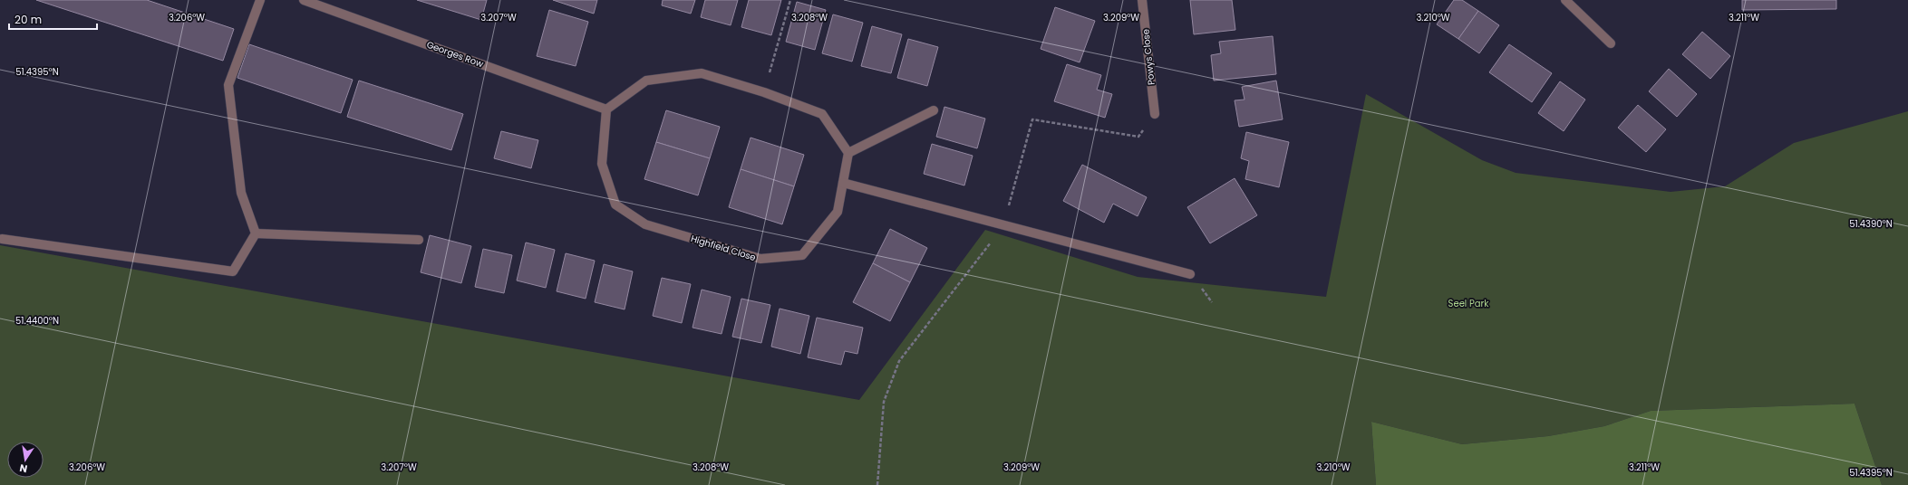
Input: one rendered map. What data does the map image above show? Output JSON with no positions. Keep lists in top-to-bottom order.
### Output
{
  "streets": {
    "street": ["Georges Row", "Powys Close", "Highfield Close"]
  },
  "crossings": [
    ["Georges Row", "Highfield Close"]
  ],
  "parks": ["Seel Park"],
  "scale_bar": "20 m",
  "north": "bottom",
  "coordinates": [
    "3.206°W",
    "3.207°W",
    "3.208°W",
    "3.209°W",
    "3.210°W",
    "3.211°W",
    "51.4395°N",
    "51.4390°N",
    "51.4400°N"
  ]
}
